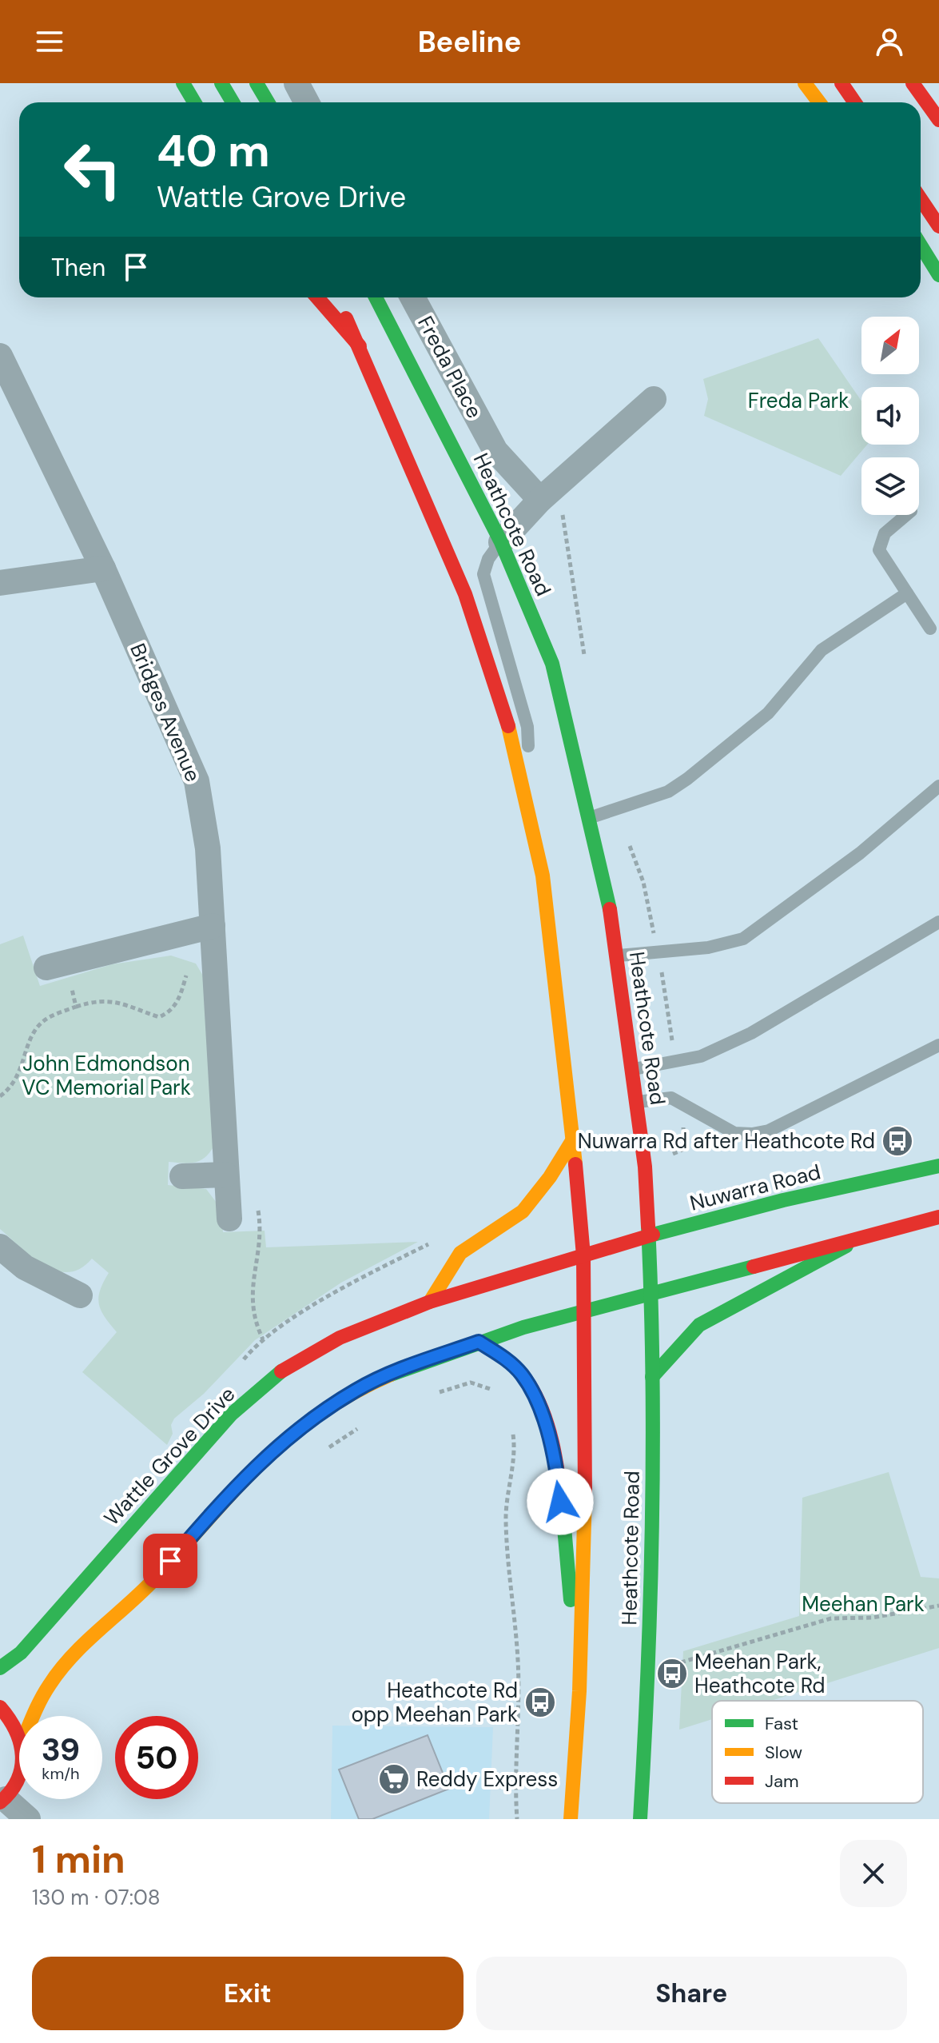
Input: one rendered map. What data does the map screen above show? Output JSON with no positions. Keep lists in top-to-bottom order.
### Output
{
  "streets": {
    "main road": ["Heathcote Road", "Nuwarra Road", "Wattle Grove Drive"],
    "street": ["Freda Place", "Bridges Avenue"]
  },
  "crossings": [
    ["Heathcote Road", "Nuwarra Road"],
    ["Nuwarra Road", "Wattle Grove Drive"]
  ],
  "parks": ["Freda Park", "John Edmondson VC Memorial Park", "Meehan Park"],
  "places": {
    "bus stop": ["Nuwarra Rd after Heathcote Rd", "Meehan Park, Heathcote Rd", "Heathcote Rd opp Meehan Park"],
    "supermarket": ["Reddy Express"]
  },
  "legend": ["Fast", "Slow", "Jam"],
  "north": "top right",
  "page": {
    "header": "Beeline",
    "turn": ["40 m", "Wattle Grove Drive"],
    "then": "Then",
    "speed": "39 km/h",
    "limit": "50",
    "heading": ["1 min", "130 m · 07:08"],
    "buttons": ["Exit", "Share"]
  }
}
